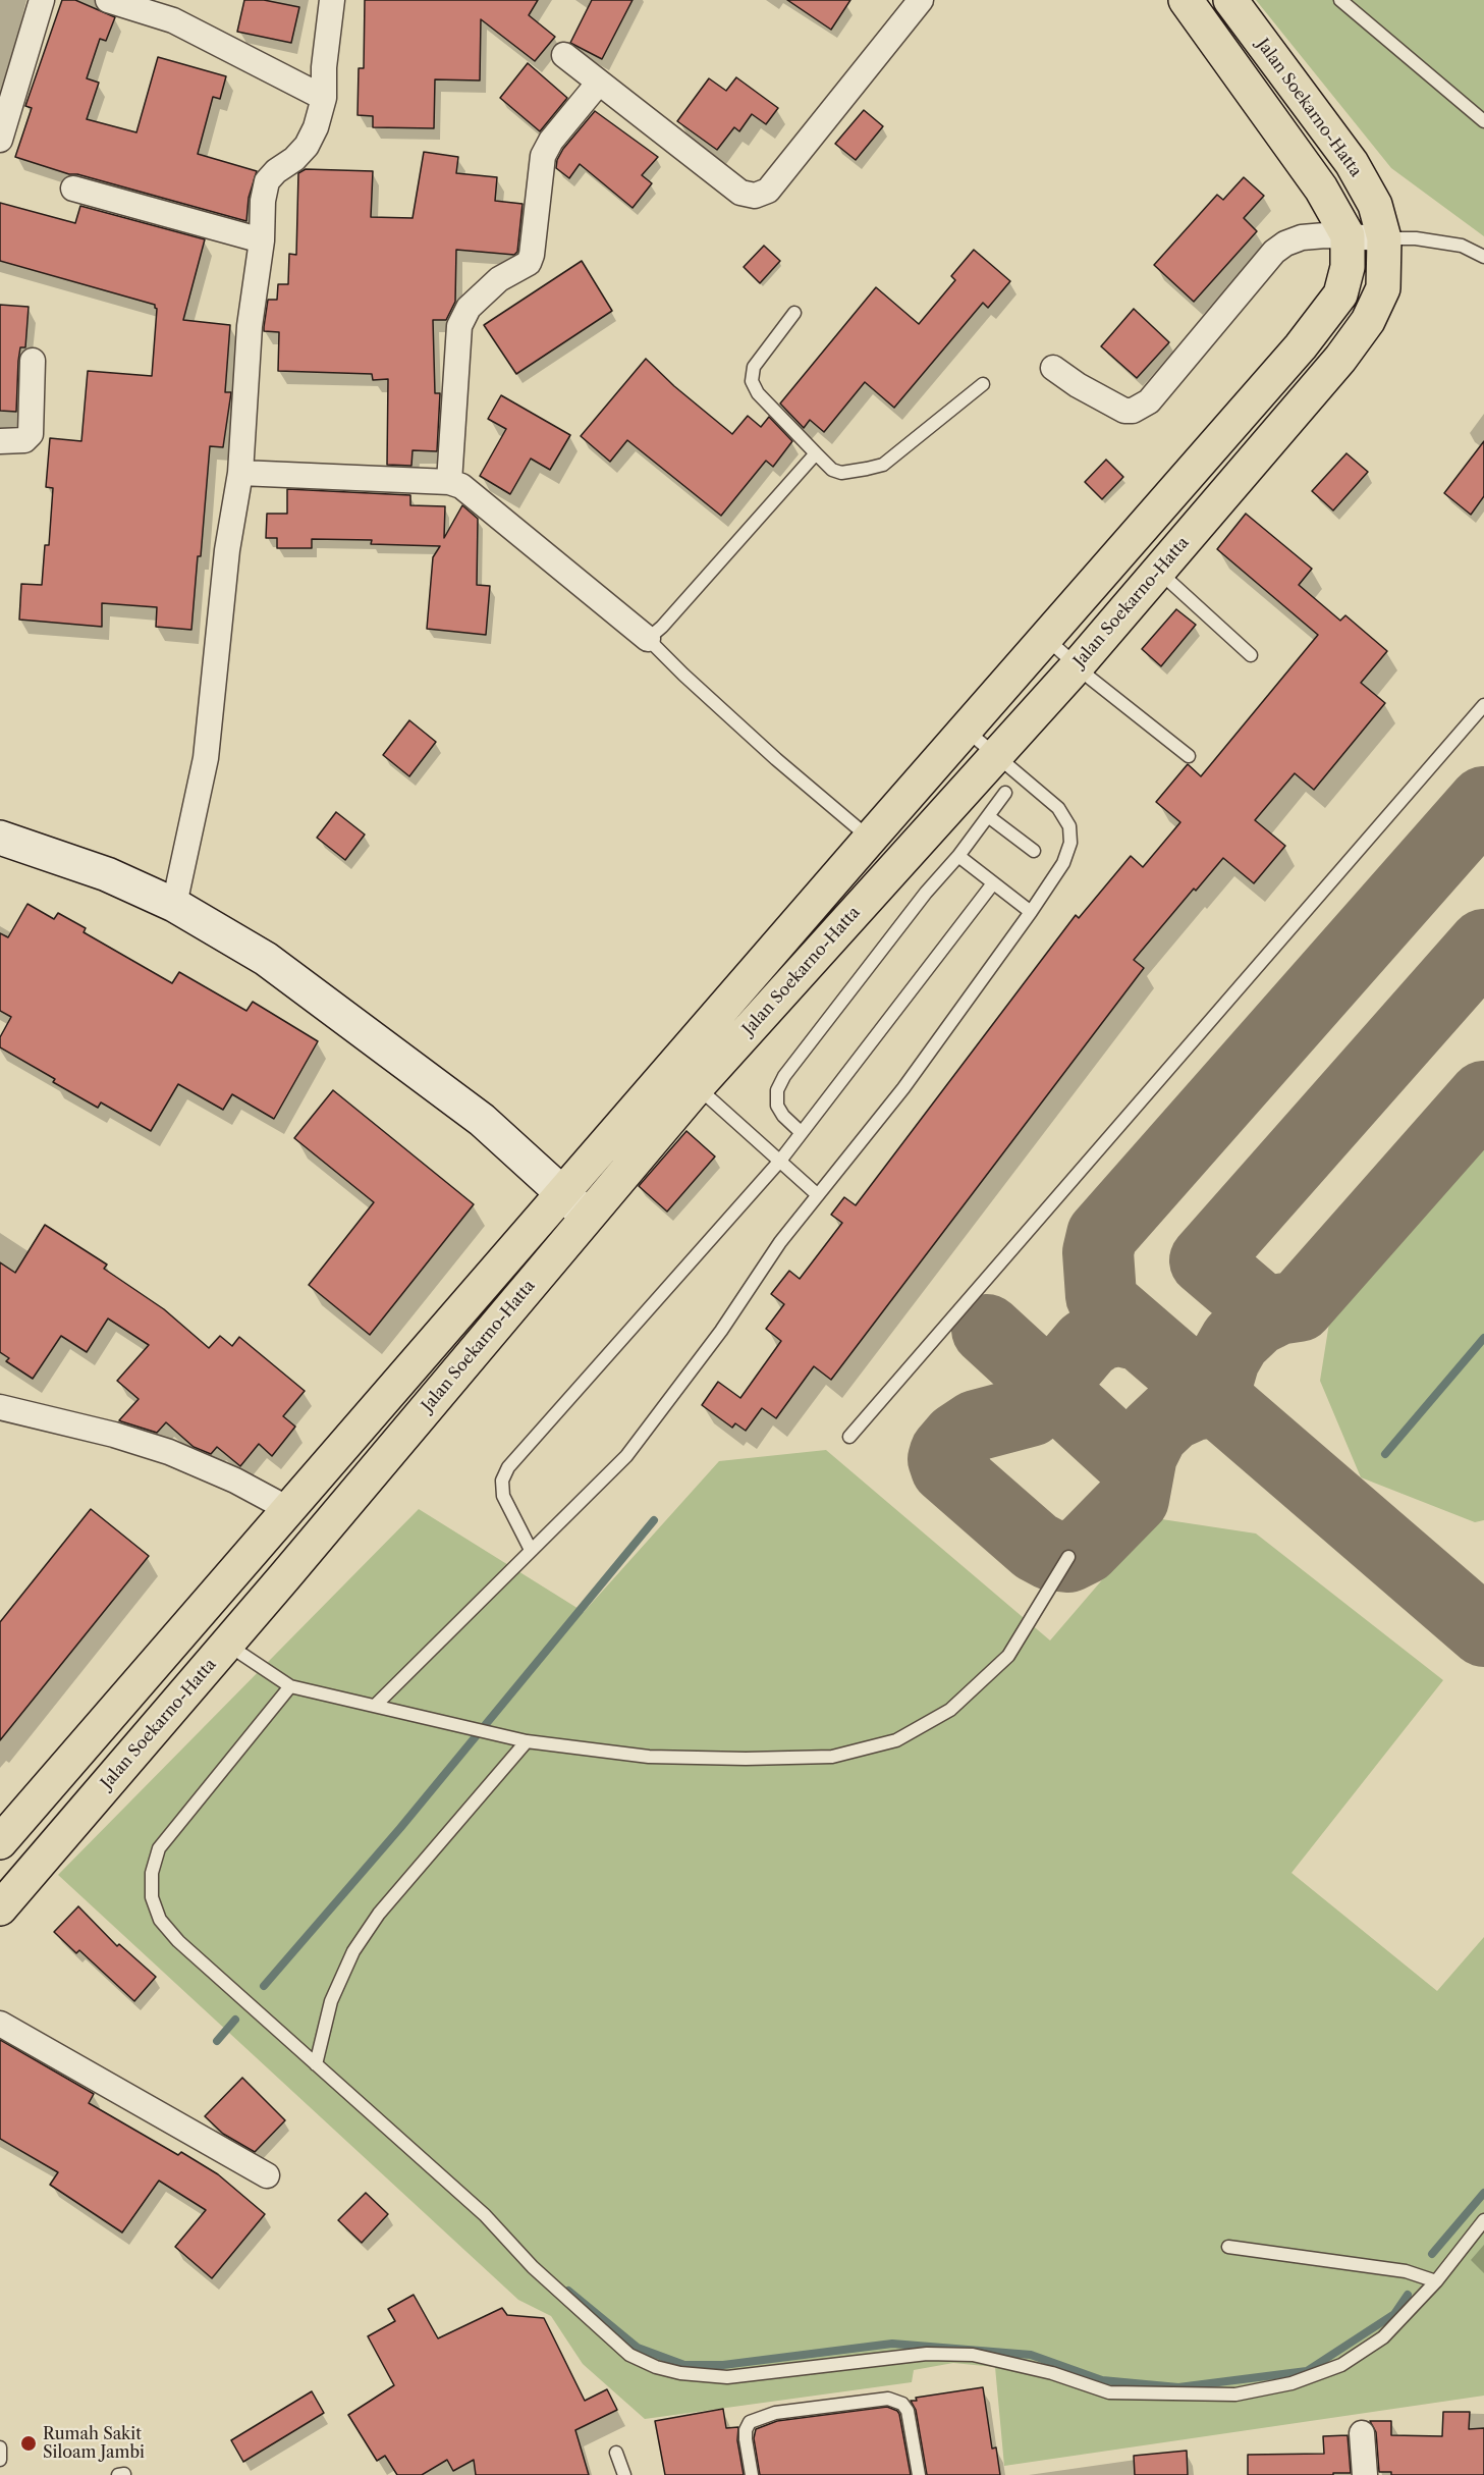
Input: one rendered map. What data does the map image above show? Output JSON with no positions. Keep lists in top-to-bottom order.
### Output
{
  "streets": {
    "highway": ["Jalan Soekarno-Hatta"]
  },
  "places": ["Rumah Sakit Siloam Jambi"]
}
